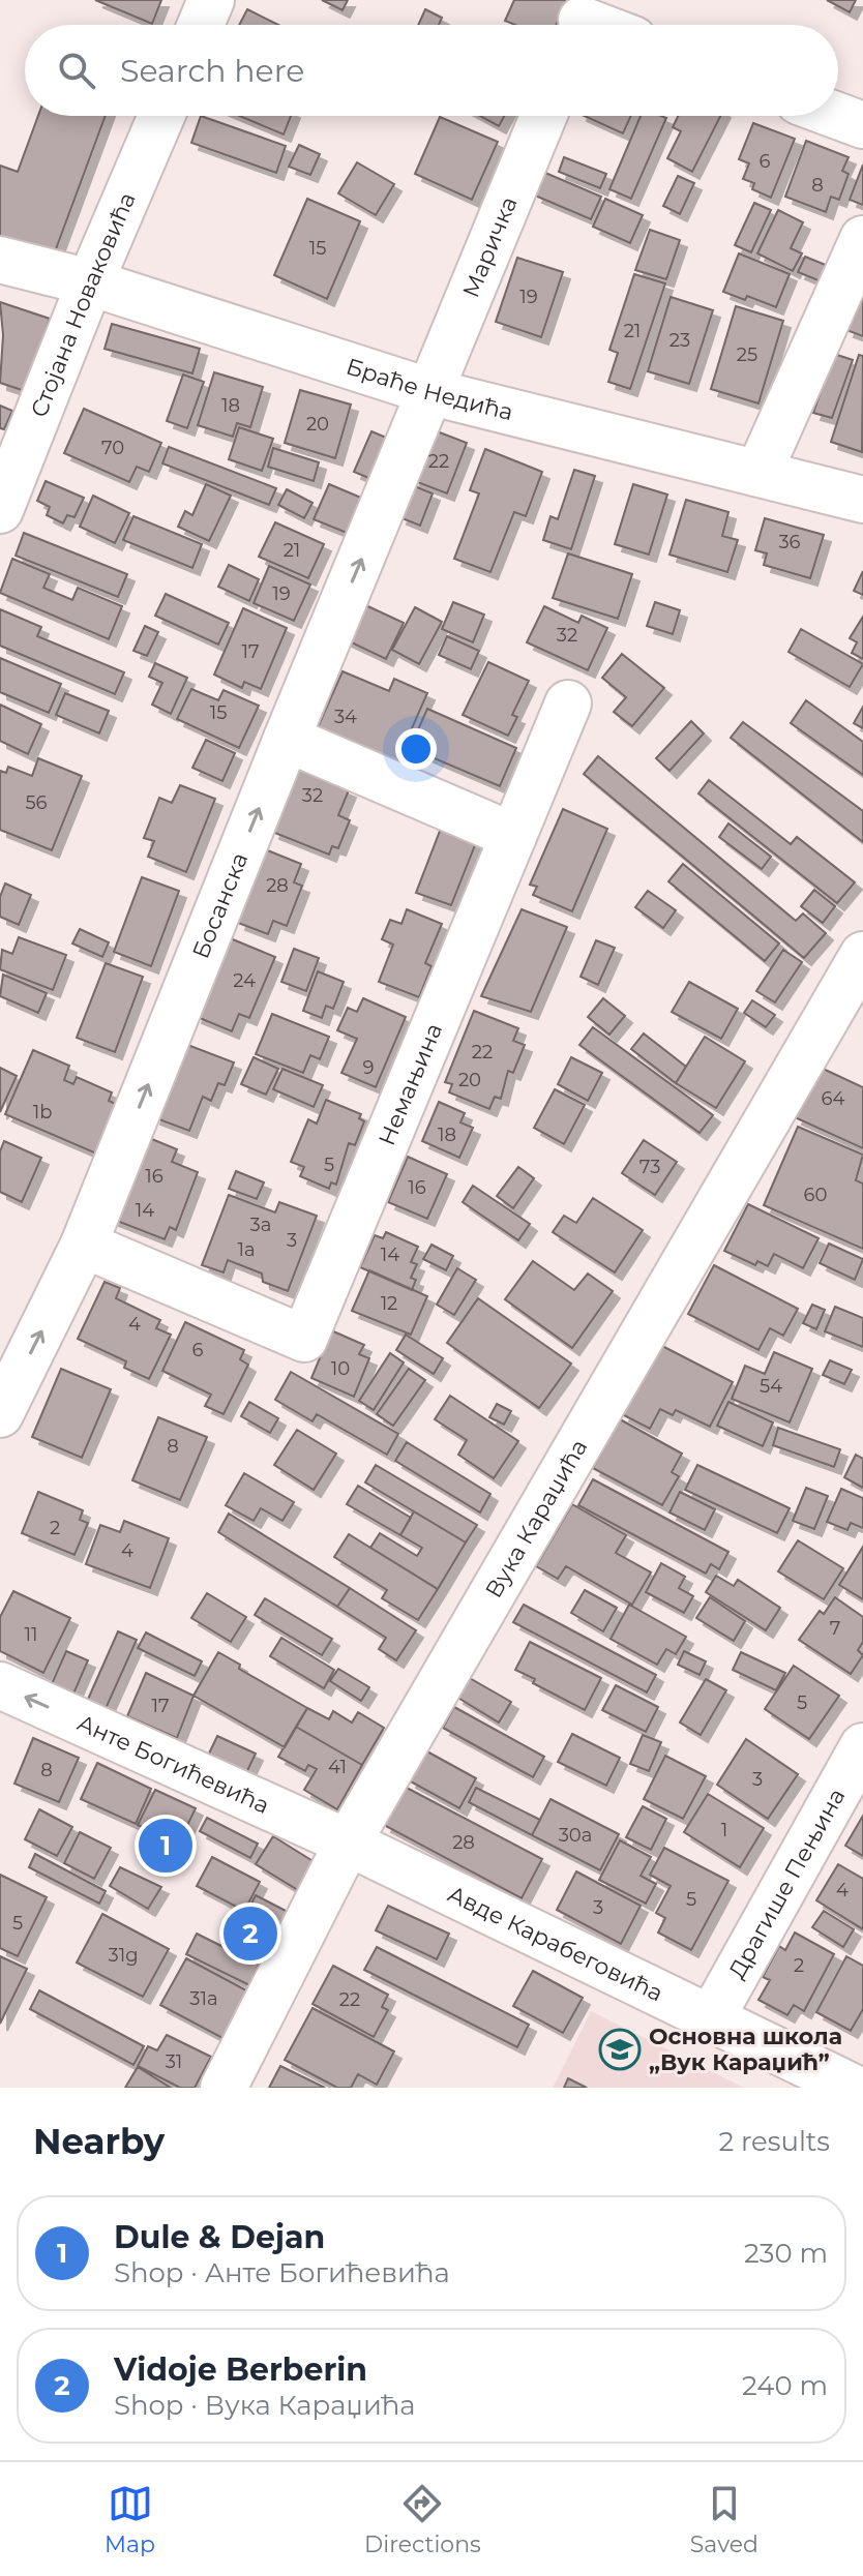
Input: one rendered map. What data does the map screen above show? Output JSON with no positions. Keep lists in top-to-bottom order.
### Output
{
  "streets": {
    "street": [
      "Маричка",
      "Стојана Новаковића",
      "Браће Недића",
      "Босанска",
      "Немањина",
      "Вука Караџића",
      "Анте Богићевића",
      "Драгише Пењина",
      "Авде Карабеговића"
    ]
  },
  "crossings": [
    ["Маричка", "Браће Недића"],
    ["Маричка", "Босанска"],
    ["Стојана Новаковића", "Браће Недића"],
    ["Браће Недића", "Босанска"],
    ["Босанска", "Немањина"],
    ["Вука Караџића", "Анте Богићевића"],
    ["Вука Караџића", "Авде Карабеговића"],
    ["Анте Богићевића", "Авде Карабеговића"],
    ["Драгише Пењина", "Авде Карабеговића"]
  ],
  "one_way": ["Босанска", "Анте Богићевића"],
  "places": {
    "school or university": ["Основна школа „Вук Караџић”"]
  },
  "house_numbers": [
    "6",
    "8",
    "15",
    "19",
    "21",
    "23",
    "25",
    "18",
    "20",
    "70",
    "22",
    "36",
    "21",
    "19",
    "32",
    "17",
    "15",
    "34",
    "32",
    "56",
    "28",
    "24",
    "22",
    "9",
    "20",
    "64",
    "1b",
    "18",
    "5",
    "73",
    "16",
    "16",
    "60",
    "14",
    "3a",
    "3",
    "1a",
    "14",
    "12",
    "4",
    "6",
    "10",
    "54",
    "8",
    "2",
    "4",
    "7",
    "11",
    "5",
    "17",
    "41",
    "8",
    "3",
    "1",
    "30a",
    "28",
    "4",
    "5",
    "3",
    "5",
    "31g",
    "2",
    "31a",
    "22",
    "31"
  ],
  "page": {
    "search": "Search here",
    "pins": ["1", "2"],
    "heading": ["Nearby", "2 results"],
    "list": [
      {
        "mark": "1",
        "name": "Dule & Dejan",
        "note": "Shop · Анте Богићевића",
        "value": "230 m"
      },
      {
        "mark": "2",
        "name": "Vidoje Berberin",
        "note": "Shop · Вука Караџића",
        "value": "240 m"
      }
    ],
    "nav": ["Map", "Directions", "Saved"]
  }
}
